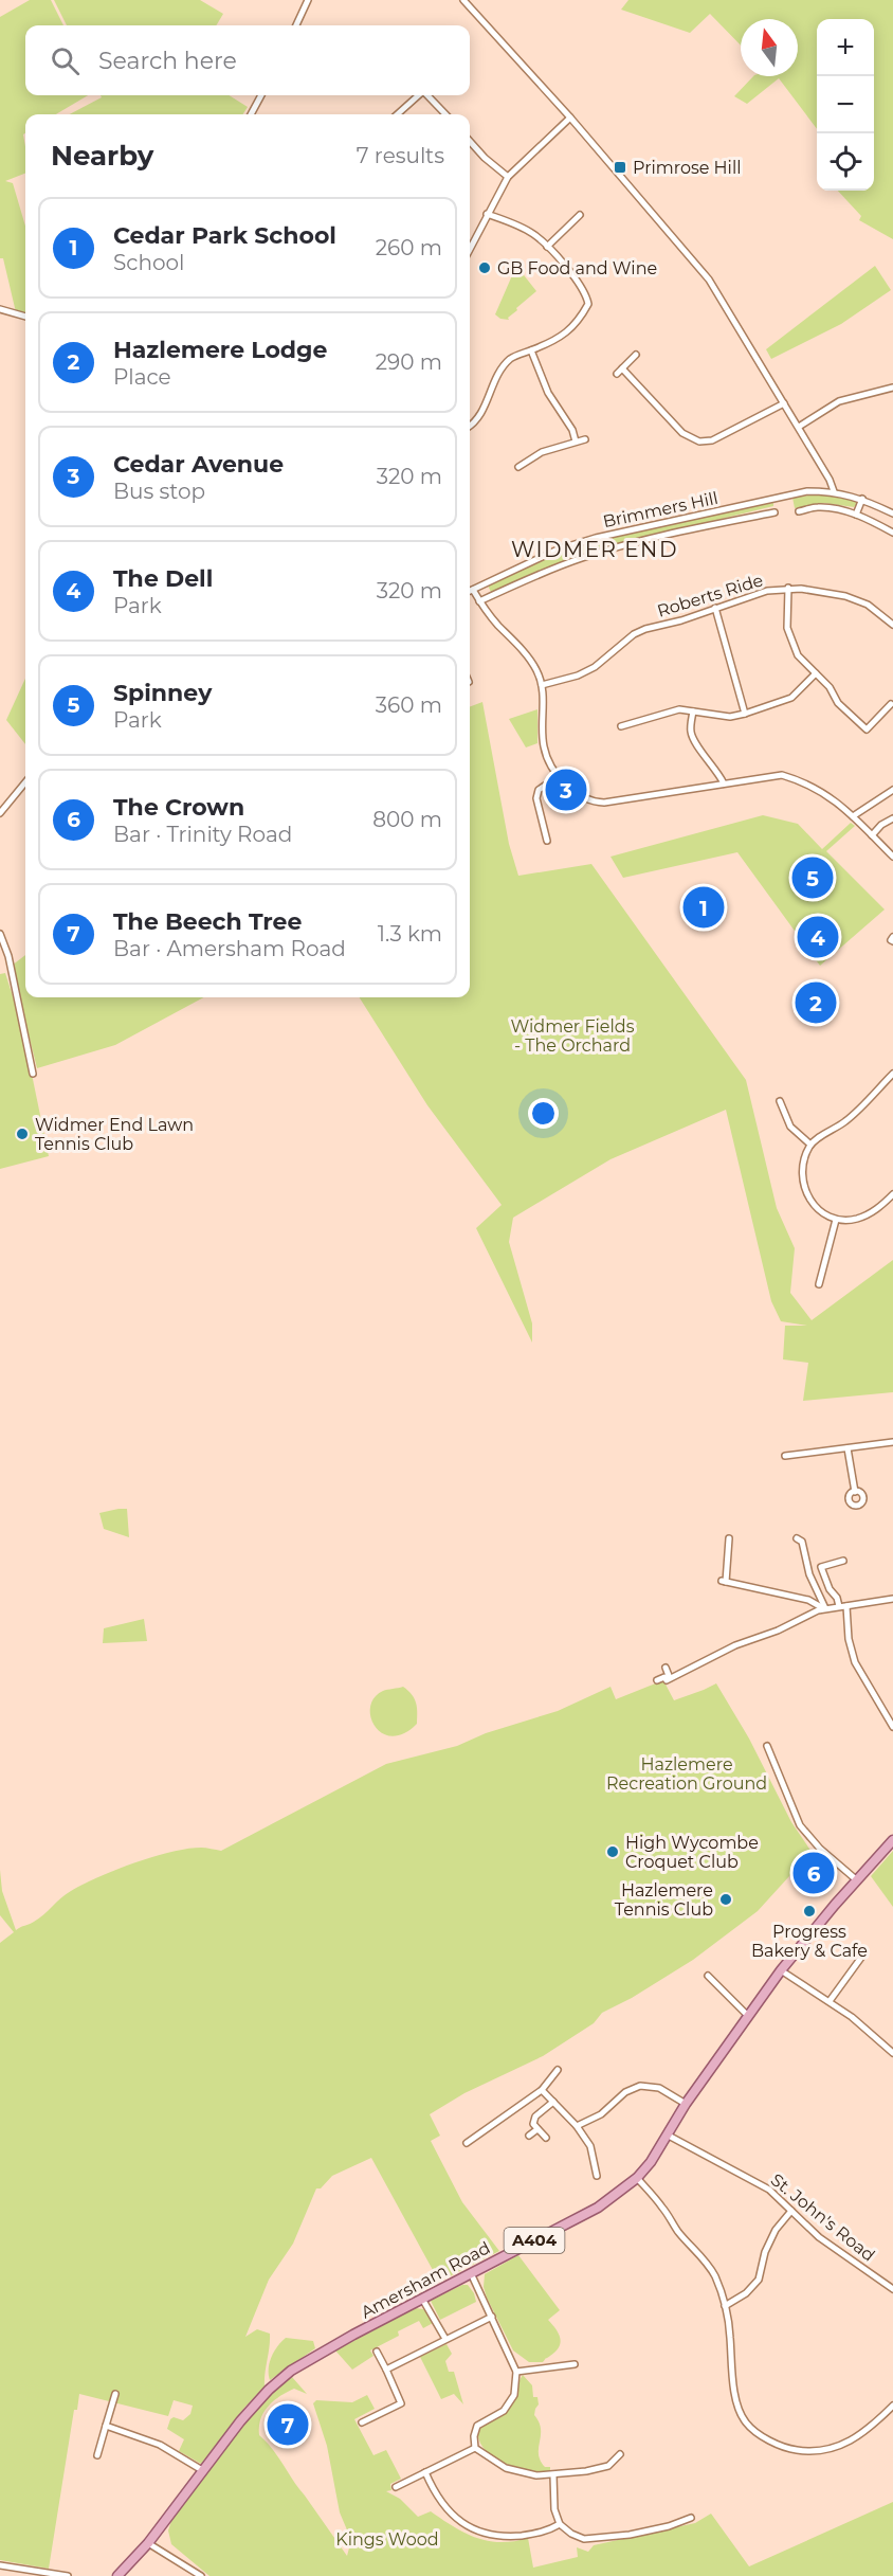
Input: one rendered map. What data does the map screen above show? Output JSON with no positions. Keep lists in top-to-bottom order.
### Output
{
  "streets": {
    "main road": ["A404", "Amersham Road"],
    "street": ["Brimmers Hill", "Roberts Ride", "St. John's Road"]
  },
  "crossings": [
    ["St. John's Road", "Amersham Road"]
  ],
  "districts": ["WIDMER END"],
  "parks": ["Widmer Fields - The Orchard", "Hazlemere Recreation Ground", "Kings Wood"],
  "places": {
    "transit": ["Primrose Hill"],
    "other": [
      "GB Food and Wine",
      "Widmer End Lawn Tennis Club",
      "High Wycombe Croquet Club",
      "Hazlemere Tennis Club",
      "Progress Bakery & Cafe"
    ]
  },
  "north": "top",
  "page": {
    "map_buttons": ["+", "−"],
    "search": "Search here",
    "heading": ["Nearby", "7 results"],
    "list": [
      {
        "mark": "1",
        "name": "Cedar Park School",
        "note": "School",
        "value": "260 m"
      },
      {
        "mark": "2",
        "name": "Hazlemere Lodge",
        "note": "Place",
        "value": "290 m"
      },
      {
        "mark": "3",
        "name": "Cedar Avenue",
        "note": "Bus stop",
        "value": "320 m"
      },
      {
        "mark": "4",
        "name": "The Dell",
        "note": "Park",
        "value": "320 m"
      },
      {
        "mark": "5",
        "name": "Spinney",
        "note": "Park",
        "value": "360 m"
      },
      {
        "mark": "6",
        "name": "The Crown",
        "note": "Bar · Trinity Road",
        "value": "800 m"
      },
      {
        "mark": "7",
        "name": "The Beech Tree",
        "note": "Bar · Amersham Road",
        "value": "1.3 km"
      }
    ],
    "pins": [
      "3",
      "5",
      "1",
      "4",
      "2",
      "6",
      "7"
    ]
  }
}
